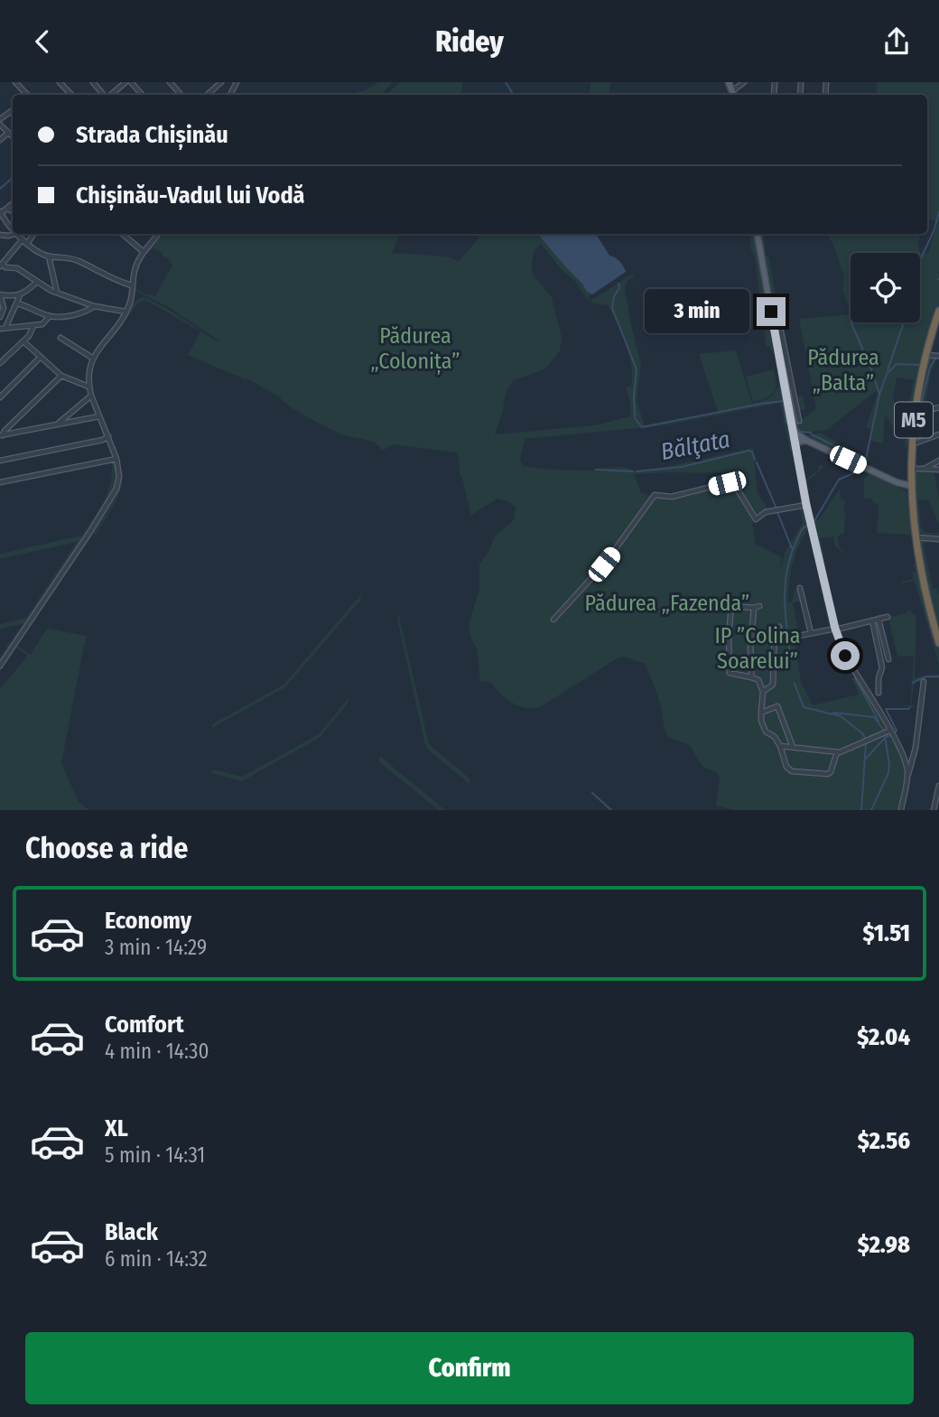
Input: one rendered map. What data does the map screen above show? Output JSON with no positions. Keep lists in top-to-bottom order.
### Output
{
  "streets": {
    "highway": ["M5"]
  },
  "water": ["Bălţata"],
  "parks": [
    "Pădurea „Colonița”",
    "Pădurea „Balta”",
    "Pădurea „Fazenda”",
    "IP ”Colina Soarelui”"
  ],
  "page": {
    "header": "Ridey",
    "banner": ["Strada Chișinău", "Chișinău-Vadul lui Vodă"],
    "bubble": "3 min",
    "heading": "Choose a ride",
    "list": [
      {
        "name": "Economy",
        "note": "3 min · 14:29",
        "value": "$1.51"
      },
      {
        "name": "Comfort",
        "note": "4 min · 14:30",
        "value": "$2.04"
      },
      {
        "name": "XL",
        "note": "5 min · 14:31",
        "value": "$2.56"
      },
      {
        "name": "Black",
        "note": "6 min · 14:32",
        "value": "$2.98"
      }
    ],
    "buttons": "Confirm"
  }
}
